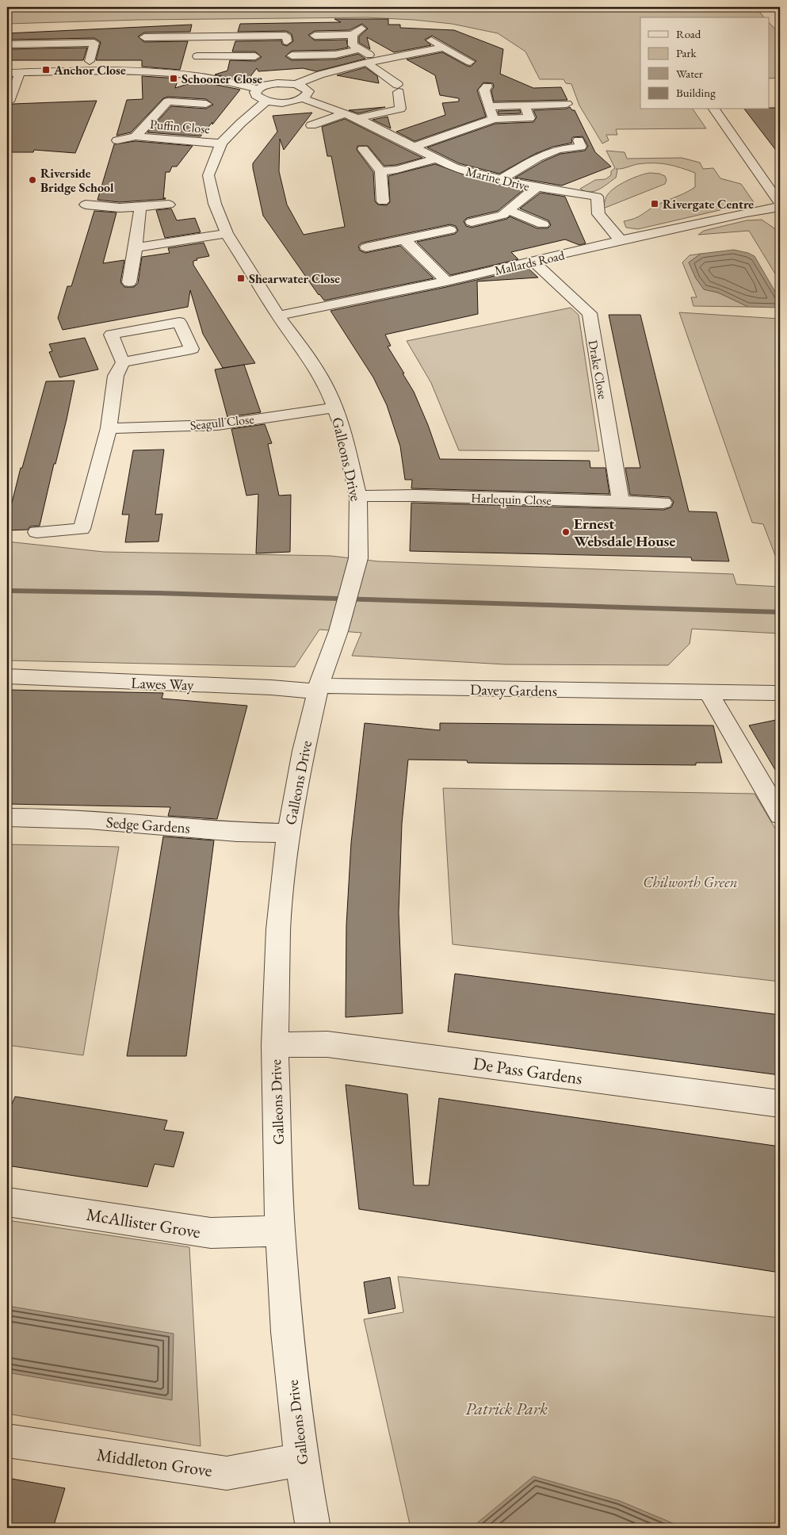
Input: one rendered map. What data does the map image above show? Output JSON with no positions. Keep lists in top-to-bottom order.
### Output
{
  "streets": {
    "street": [
      "Puffin Close",
      "Marine Drive",
      "Mallards Road",
      "Drake Close",
      "Seagull Close",
      "Galleons Drive",
      "Harlequin Close",
      "Lawes Way",
      "Davey Gardens",
      "Sedge Gardens",
      "De Pass Gardens",
      "McAllister Grove",
      "Middleton Grove"
    ]
  },
  "crossings": [
    ["Puffin Close", "Galleons Drive"],
    ["Marine Drive", "Mallards Road"],
    ["Mallards Road", "Drake Close"],
    ["Mallards Road", "Galleons Drive"],
    ["Drake Close", "Harlequin Close"],
    ["Seagull Close", "Galleons Drive"],
    ["Galleons Drive", "Harlequin Close"],
    ["Galleons Drive", "Lawes Way"],
    ["Galleons Drive", "Davey Gardens"],
    ["Galleons Drive", "Sedge Gardens"],
    ["Galleons Drive", "De Pass Gardens"],
    ["Galleons Drive", "McAllister Grove"],
    ["Galleons Drive", "Middleton Grove"],
    ["Lawes Way", "Davey Gardens"]
  ],
  "parks": ["Chilworth Green", "Patrick Park"],
  "places": {
    "transit": [
      "Anchor Close",
      "Schooner Close",
      "Rivergate Centre",
      "Shearwater Close"
    ],
    "other": ["Riverside Bridge School", "Ernest Websdale House"]
  },
  "legend": [
    "Road",
    "Park",
    "Water",
    "Building"
  ]
}
